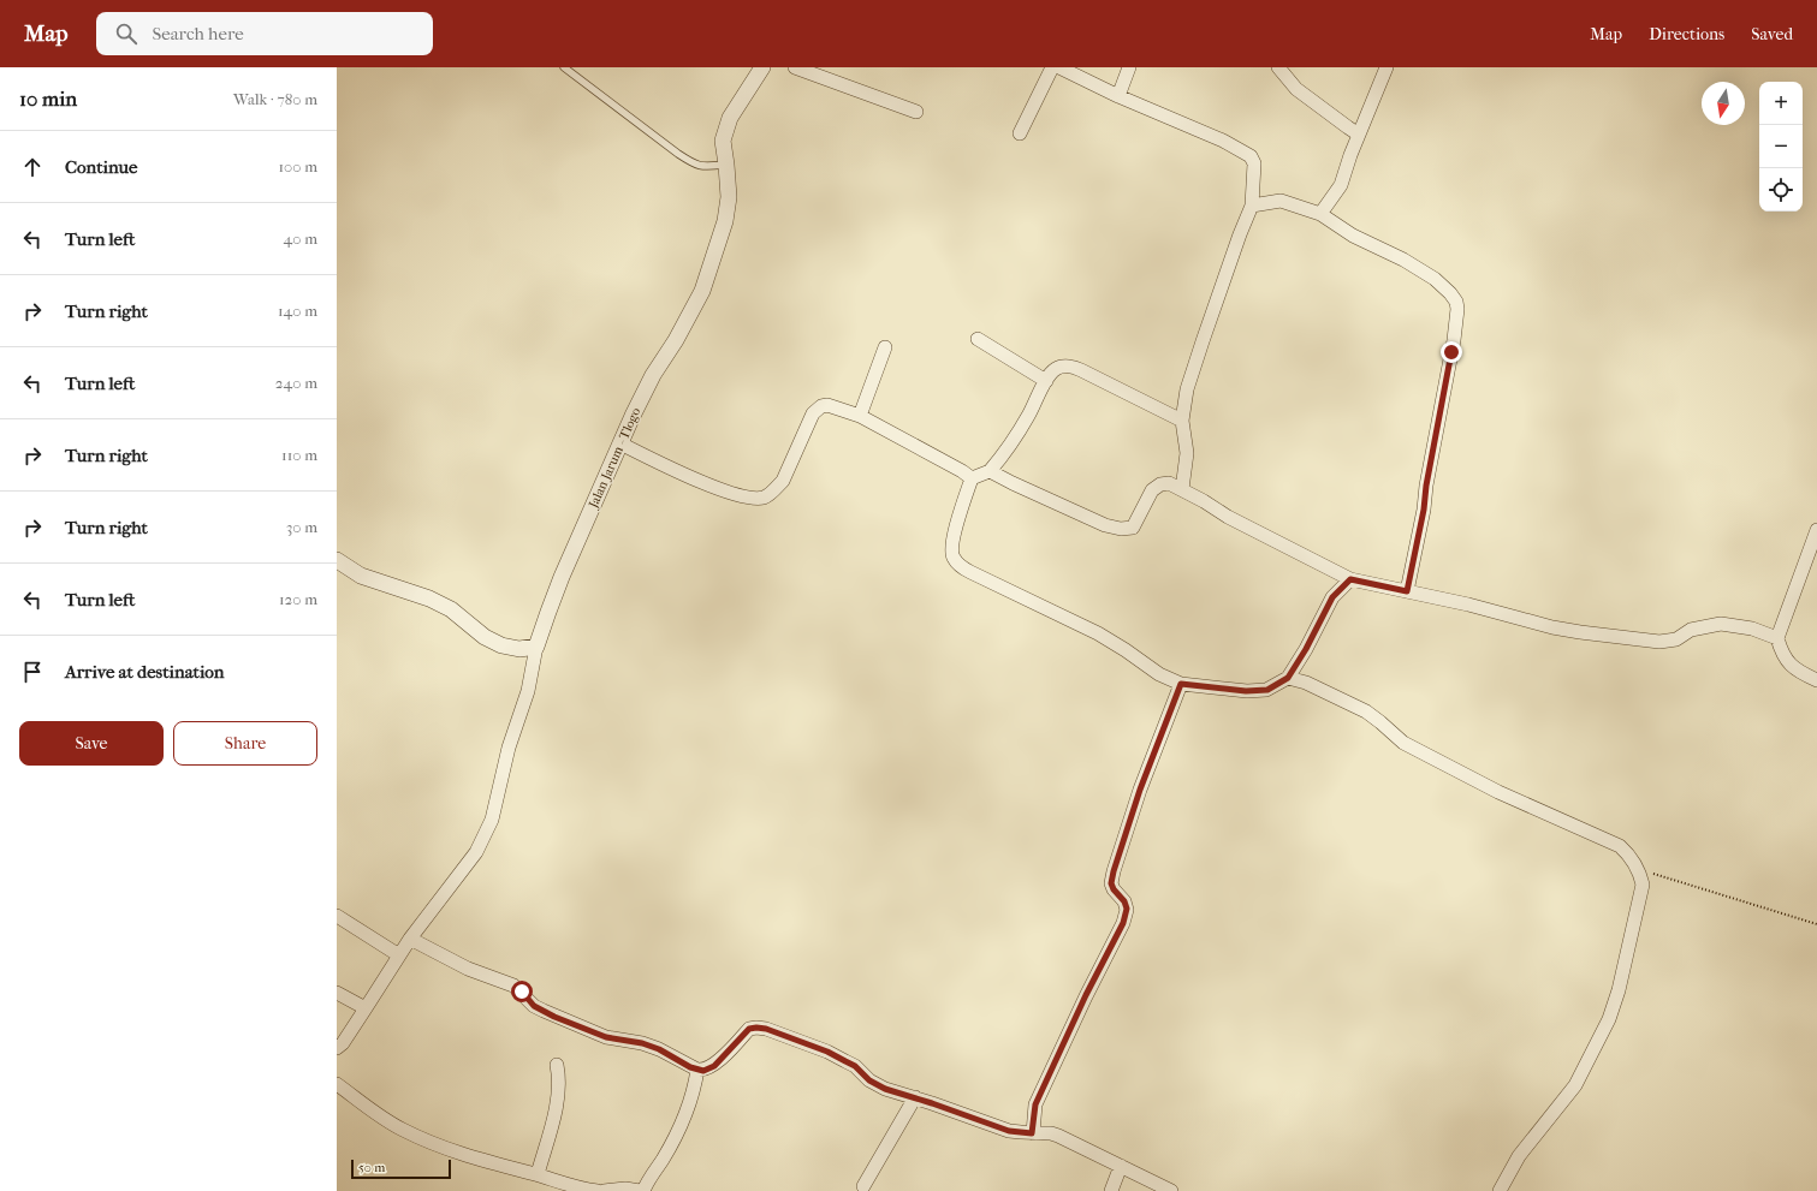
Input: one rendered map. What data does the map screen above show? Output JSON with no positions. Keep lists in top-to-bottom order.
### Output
{
  "streets": {
    "street": ["Jalan Jarum - Tlogo"]
  },
  "scale_bar": "50 m",
  "north": "bottom",
  "page": {
    "header": "Map",
    "search": "Search here",
    "nav": ["Map", "Directions", "Saved"],
    "heading": ["10 min", "Walk · 780 m"],
    "map_buttons": ["+", "−"],
    "list": [
      ["Continue", "100 m"],
      ["Turn left", "40 m"],
      ["Turn right", "140 m"],
      ["Turn left", "240 m"],
      ["Turn right", "110 m"],
      ["Turn right", "30 m"],
      ["Turn left", "120 m"],
      "Arrive at destination"
    ],
    "buttons": ["Save", "Share"],
    "scale": "50 m"
  }
}
